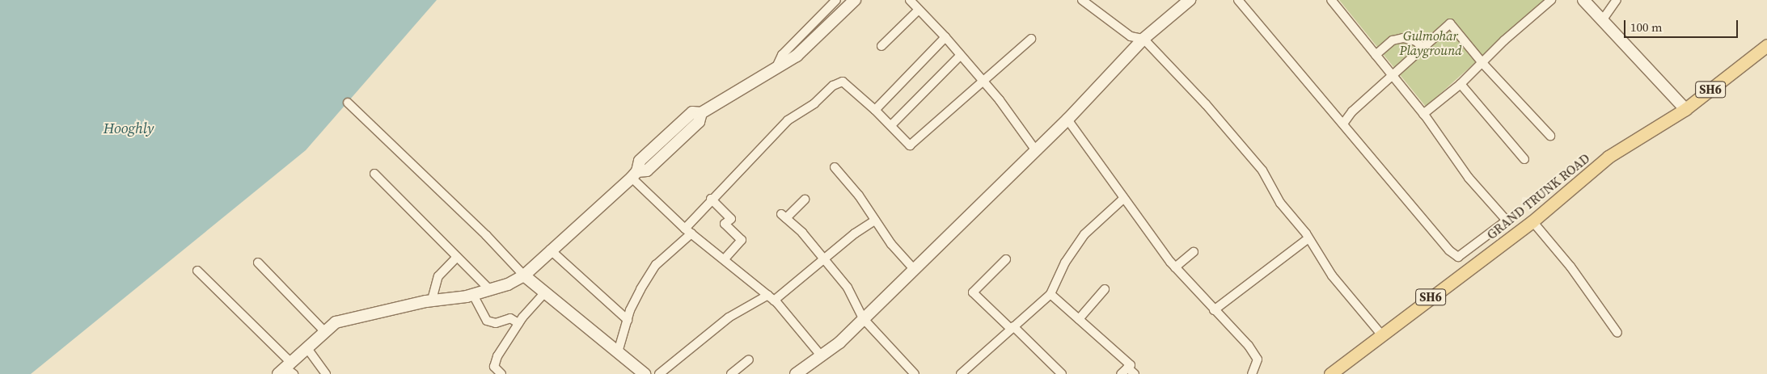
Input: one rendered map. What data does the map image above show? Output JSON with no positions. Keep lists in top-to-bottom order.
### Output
{
  "streets": {
    "main road": ["SH6", "GRAND TRUNK ROAD"]
  },
  "water": ["Hooghly"],
  "parks": ["Gulmohar Playground"],
  "scale_bar": "100 m"
}
